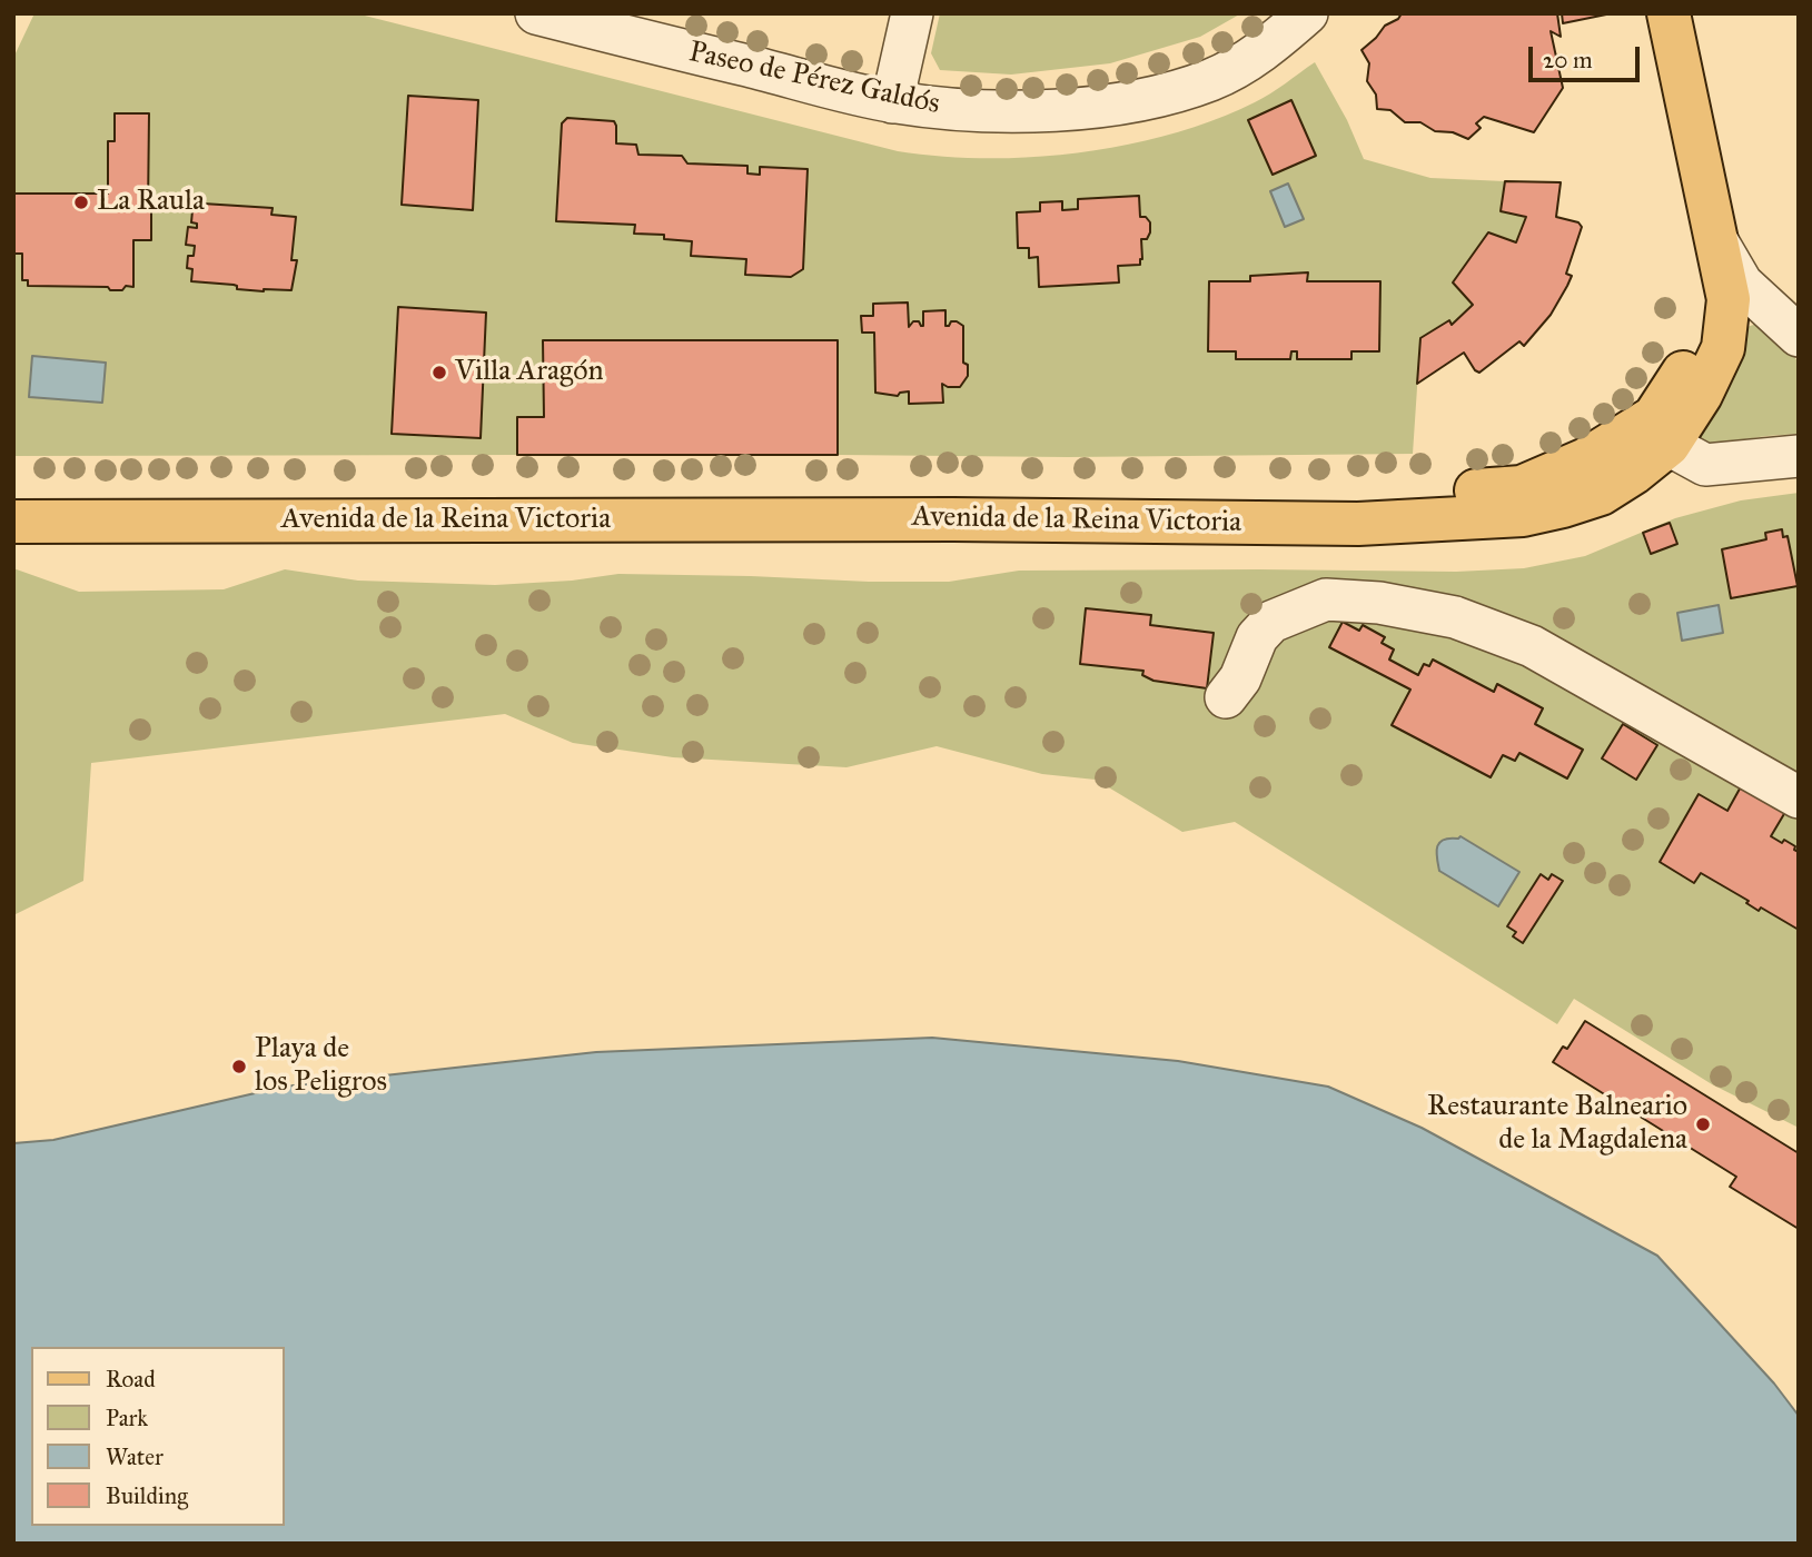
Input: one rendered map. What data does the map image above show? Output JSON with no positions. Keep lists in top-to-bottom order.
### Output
{
  "streets": {
    "main road": ["Avenida de la Reina Victoria"],
    "street": ["Paseo de Pérez Galdós"]
  },
  "places": [
    "La Raula",
    "Villa Aragón",
    "Playa de los Peligros",
    "Restaurante Balneario de la Magdalena"
  ],
  "legend": [
    "Road",
    "Park",
    "Water",
    "Building"
  ],
  "scale_bar": "20 m"
}
